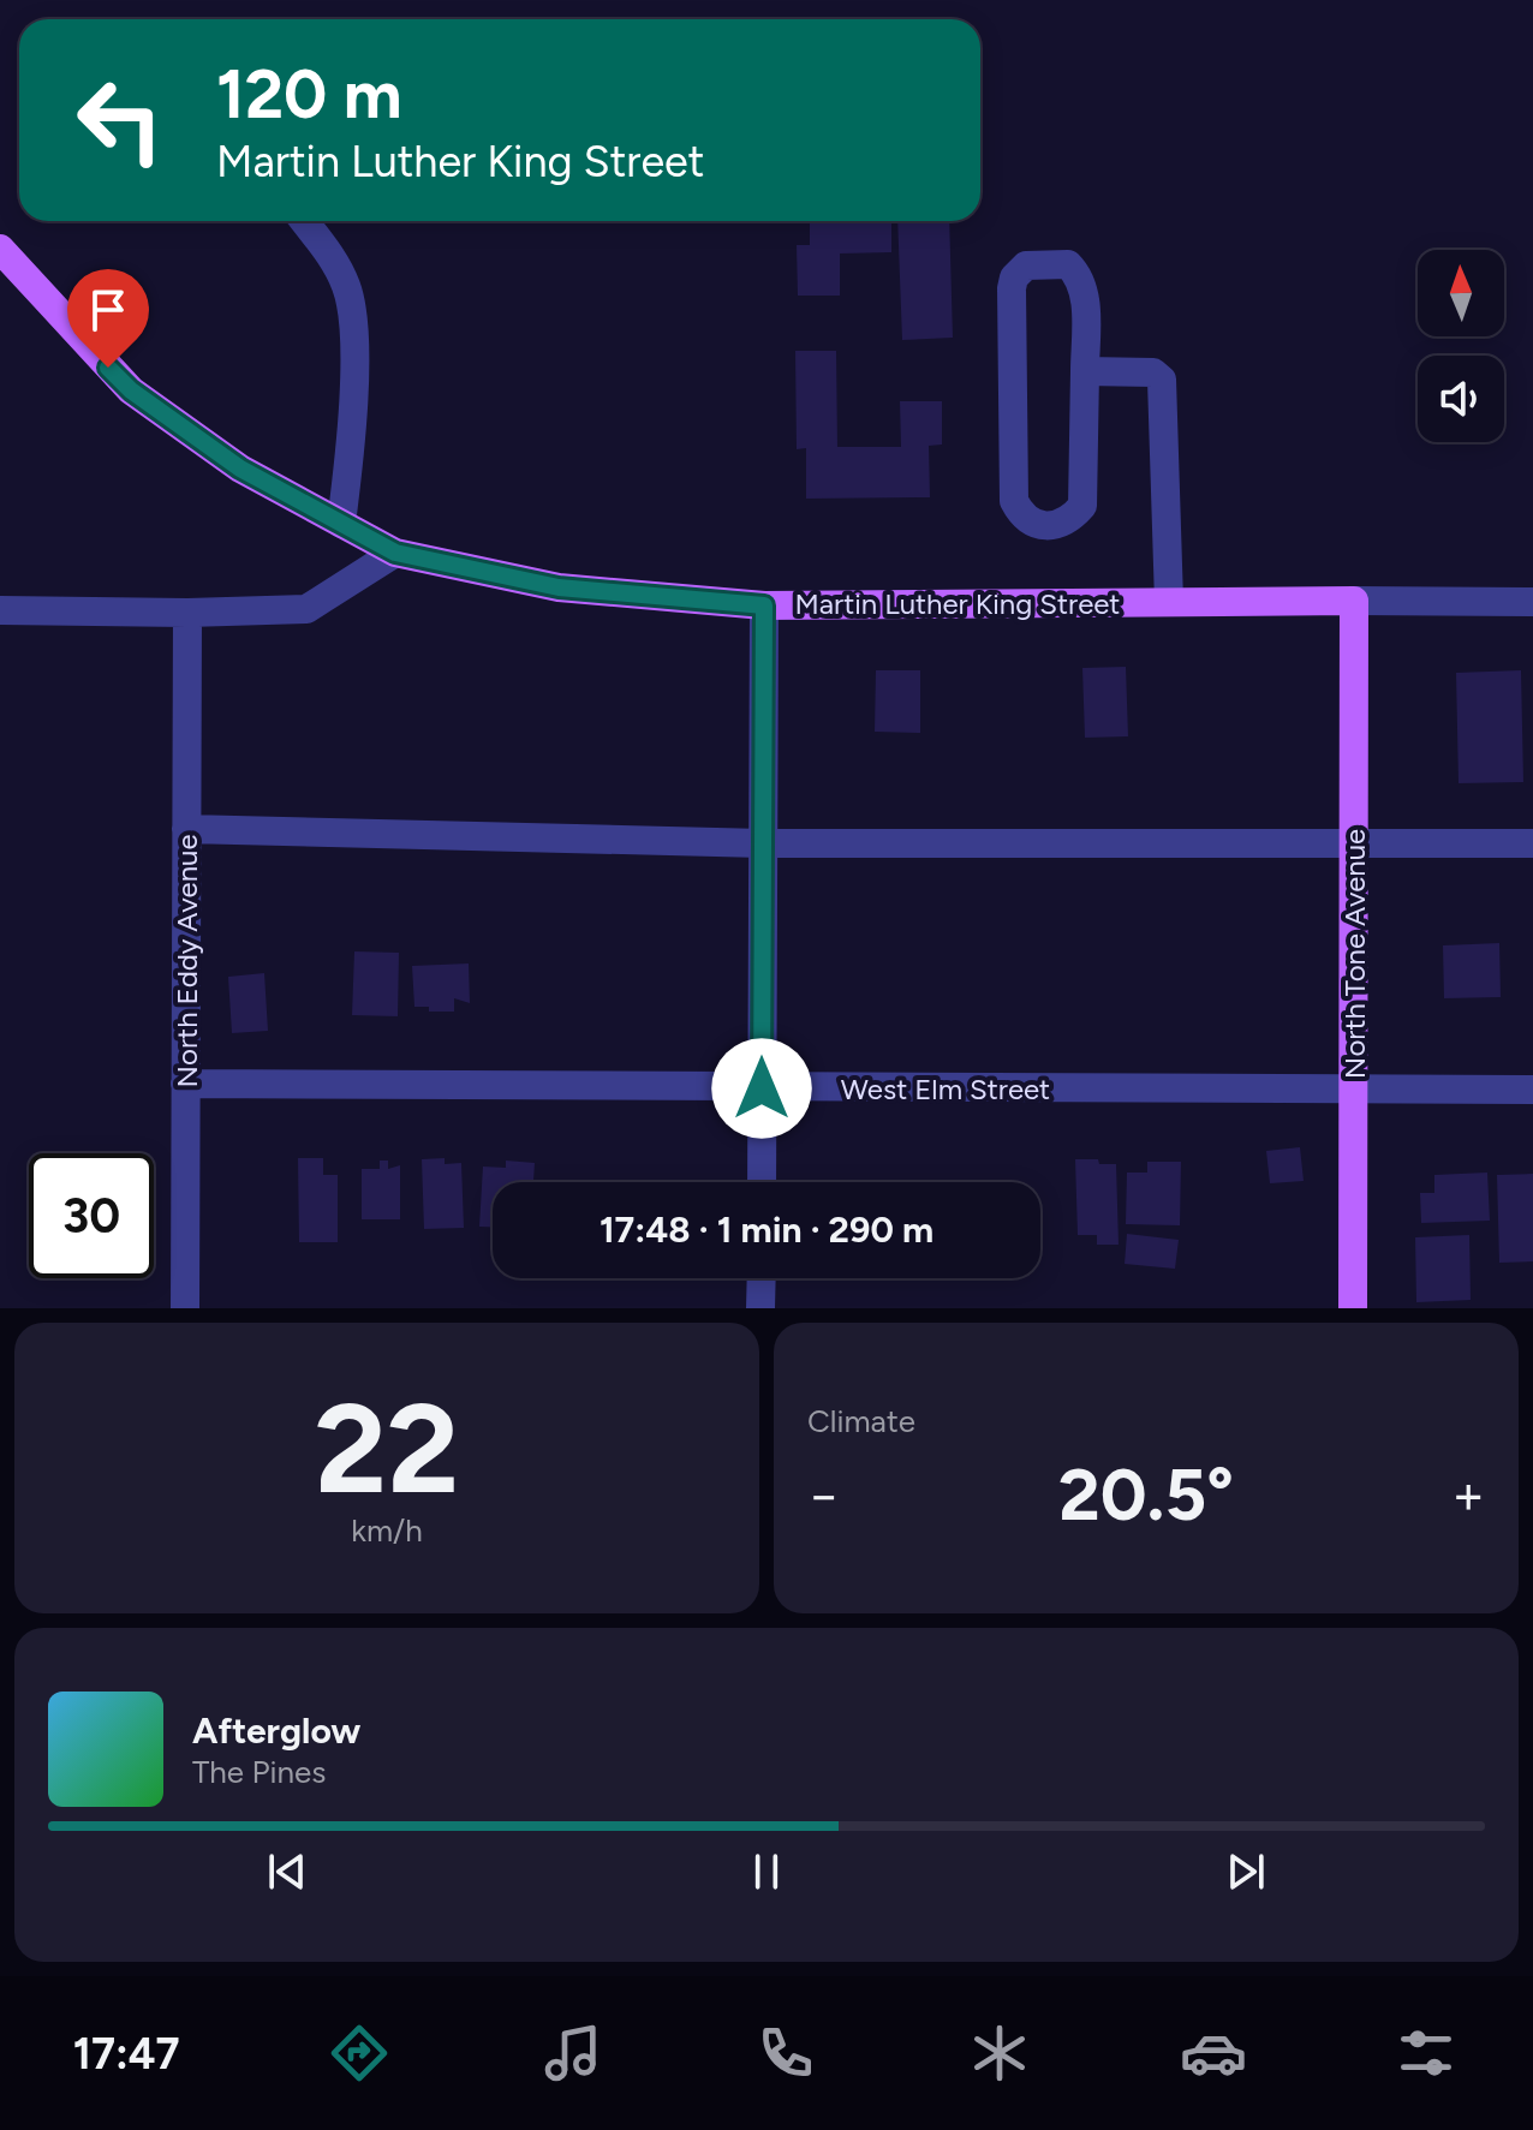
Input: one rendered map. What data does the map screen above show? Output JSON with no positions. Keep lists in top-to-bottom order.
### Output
{
  "streets": {
    "main road": ["Martin Luther King Street", "North Tone Avenue"],
    "street": ["North Eddy Avenue", "West Elm Street"]
  },
  "crossings": [
    ["Martin Luther King Street", "North Tone Avenue"],
    ["North Tone Avenue", "West Elm Street"],
    ["North Eddy Avenue", "West Elm Street"]
  ],
  "north": "top",
  "page": {
    "turn": ["120 m", "Martin Luther King Street"],
    "limit": "30",
    "trip": "17:48 · 1 min · 290 m",
    "tile": [
      ["22", "km/h"],
      "Climate"
    ],
    "heat": ["−", "20.5°", "+"],
    "song": ["Afterglow", "The Pines"],
    "tabs": "17:47"
  }
}
